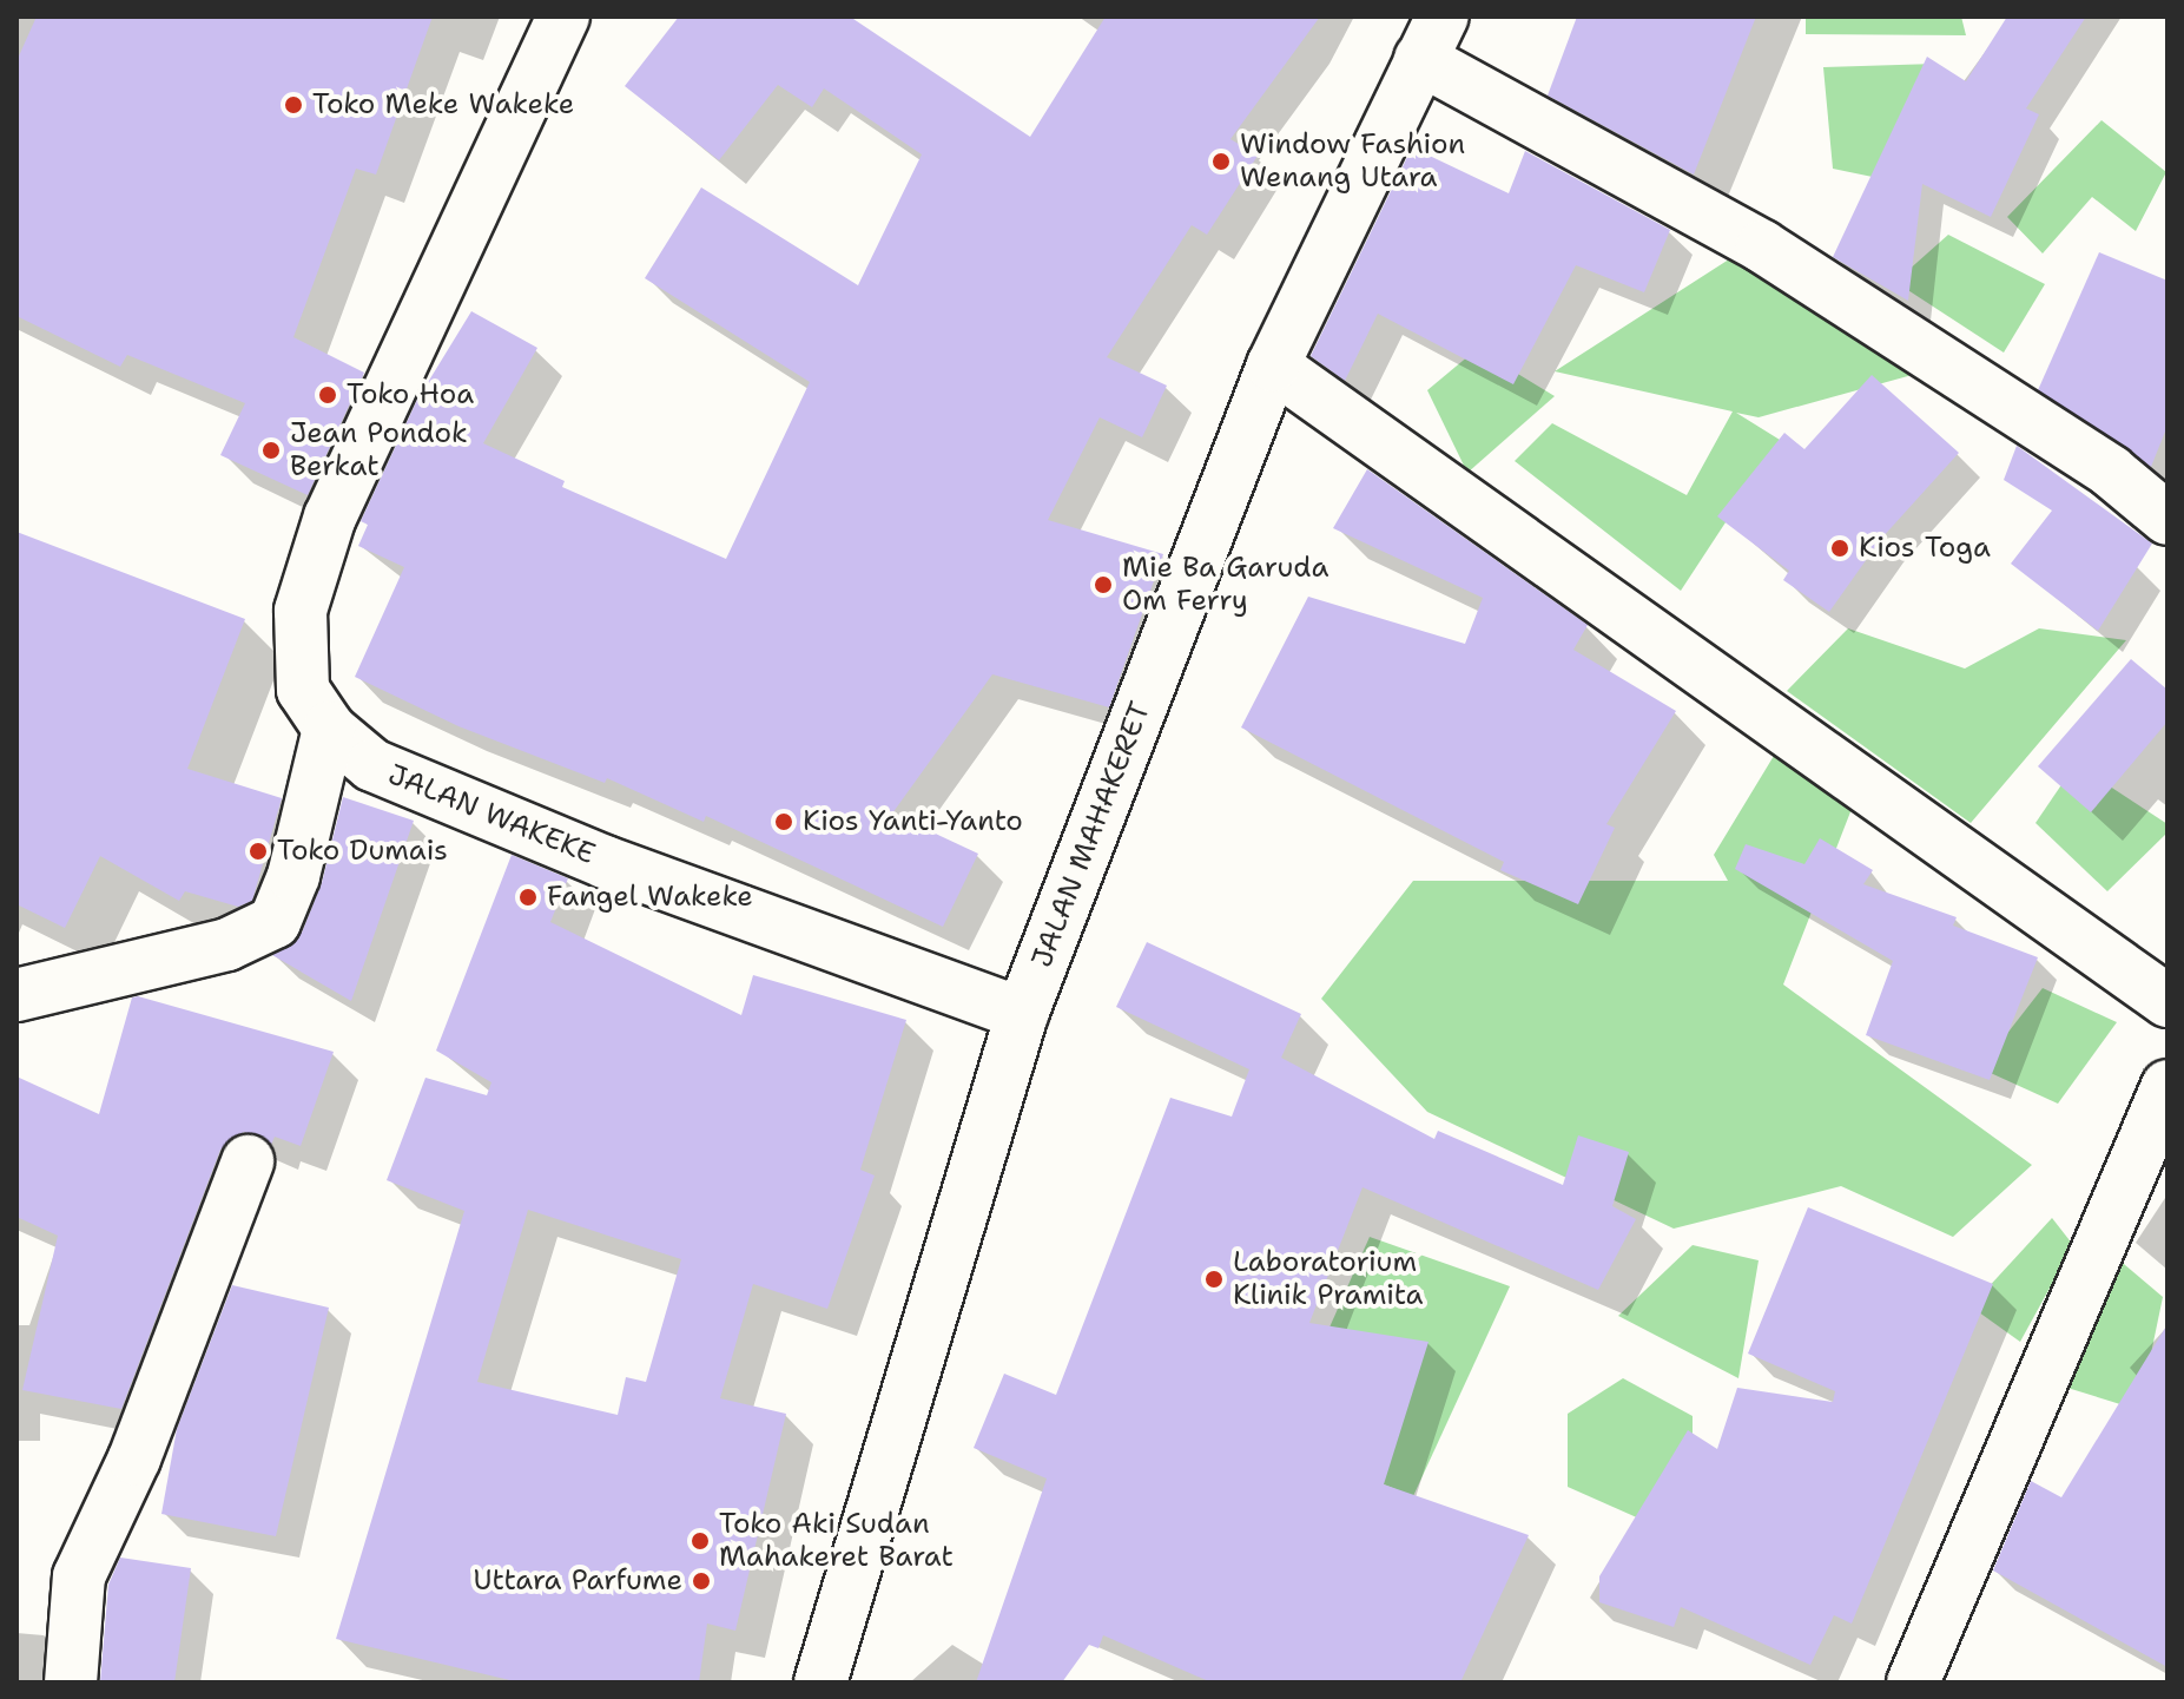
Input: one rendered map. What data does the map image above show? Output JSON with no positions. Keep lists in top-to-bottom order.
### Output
{
  "streets": {
    "street": ["JALAN WAKEKE", "JALAN MAHAKERET"]
  },
  "crossings": [
    ["JALAN WAKEKE", "JALAN MAHAKERET"]
  ],
  "places": [
    "Toko Meke Wakeke",
    "Window Fashion Wenang Utara",
    "Toko Hoa",
    "Jean Pondok Berkat",
    "Kios Toga",
    "Mie Ba Garuda Om Ferry",
    "Kios Yanti-Yanto",
    "Toko Dumais",
    "Fangel Wakeke",
    "Laboratorium Klinik Pramita",
    "Toko Aki Sudan Mahakeret Barat",
    "Uttara Parfume"
  ]
}
